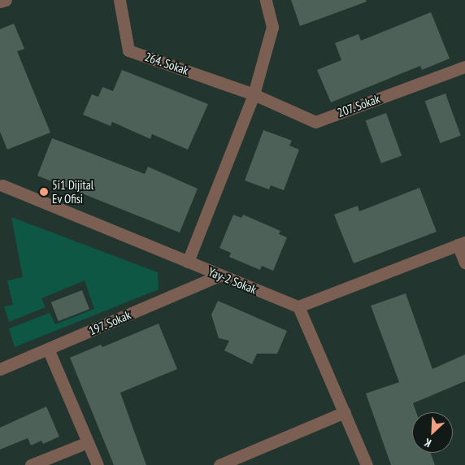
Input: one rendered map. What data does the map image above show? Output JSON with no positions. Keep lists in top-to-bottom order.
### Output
{
  "streets": {
    "street": [
      "264. Sokak",
      "207. Sokak",
      "Yay-2 Sokak",
      "197. Sokak"
    ]
  },
  "crossings": [
    ["264. Sokak", "207. Sokak"],
    ["Yay-2 Sokak", "197. Sokak"]
  ],
  "places": ["5i1 Dijital Ev Ofisi"],
  "north": "bottom left"
}
